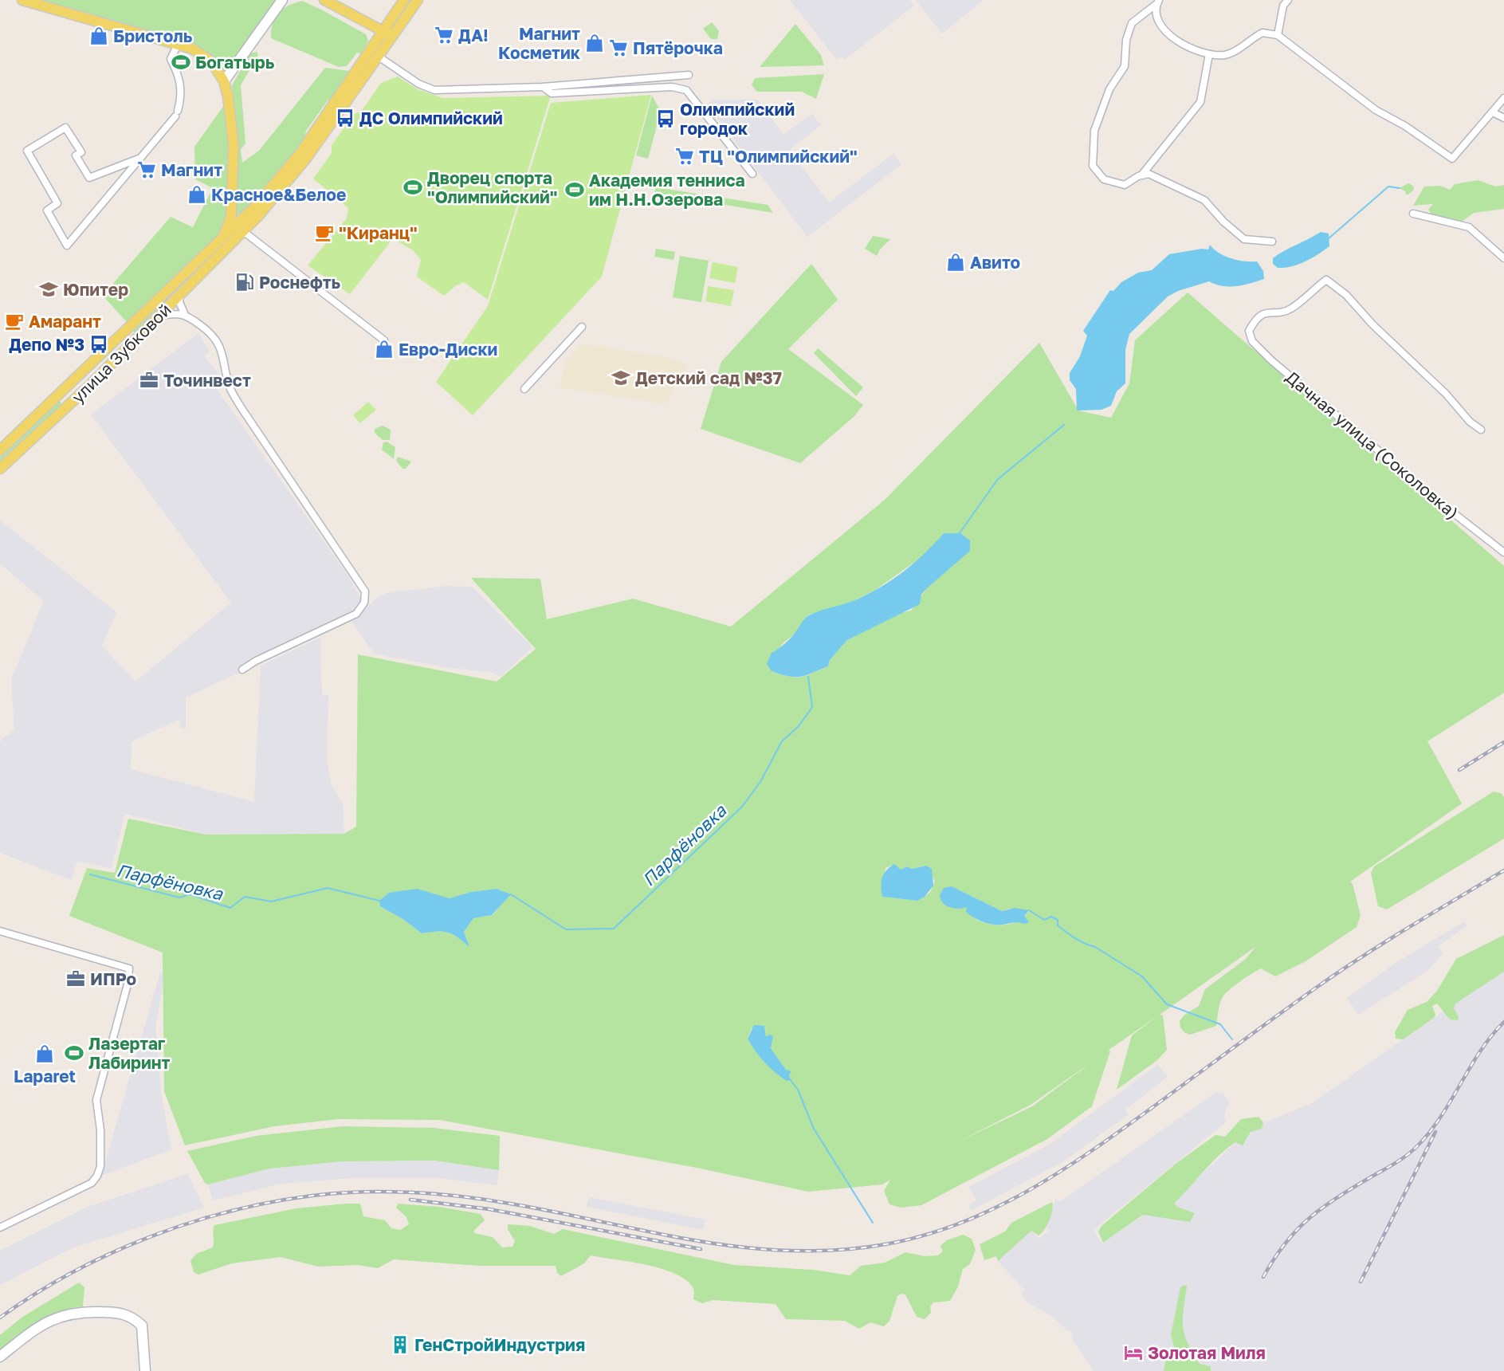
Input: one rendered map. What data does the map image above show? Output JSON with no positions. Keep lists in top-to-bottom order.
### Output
{
  "streets": {
    "main road": ["улица Зубковой"],
    "street": ["Дачная улица (Соколовка)"]
  },
  "water": ["Парфёновка"],
  "places": {
    "supermarket": [
      "ДА!",
      "Пятёрочка",
      "ТЦ \"Олимпийский\"",
      "Магнит"
    ],
    "shop": [
      "Бристоль",
      "Магнит Косметик",
      "Красное&Белое",
      "Авито",
      "Евро-Диски",
      "Laparet"
    ],
    "sports": [
      "Богатырь",
      "Дворец спорта \"Олимпийский\"",
      "Академия тенниса им Н.Н.Озерова",
      "Лазертаг Лабиринт"
    ],
    "bus stop": ["ДС Олимпийский", "Олимпийский городок", "Депо №3"],
    "cafe": ["\"Киранц\"", "Амарант"],
    "fuel station": ["Роснефть"],
    "school or university": ["Юпитер", "Детский сад №37"],
    "office": ["Точинвест", "ИПРо"],
    "building": ["ГенСтройИндустрия"],
    "hotel": ["Золотая Миля"]
  }
}
